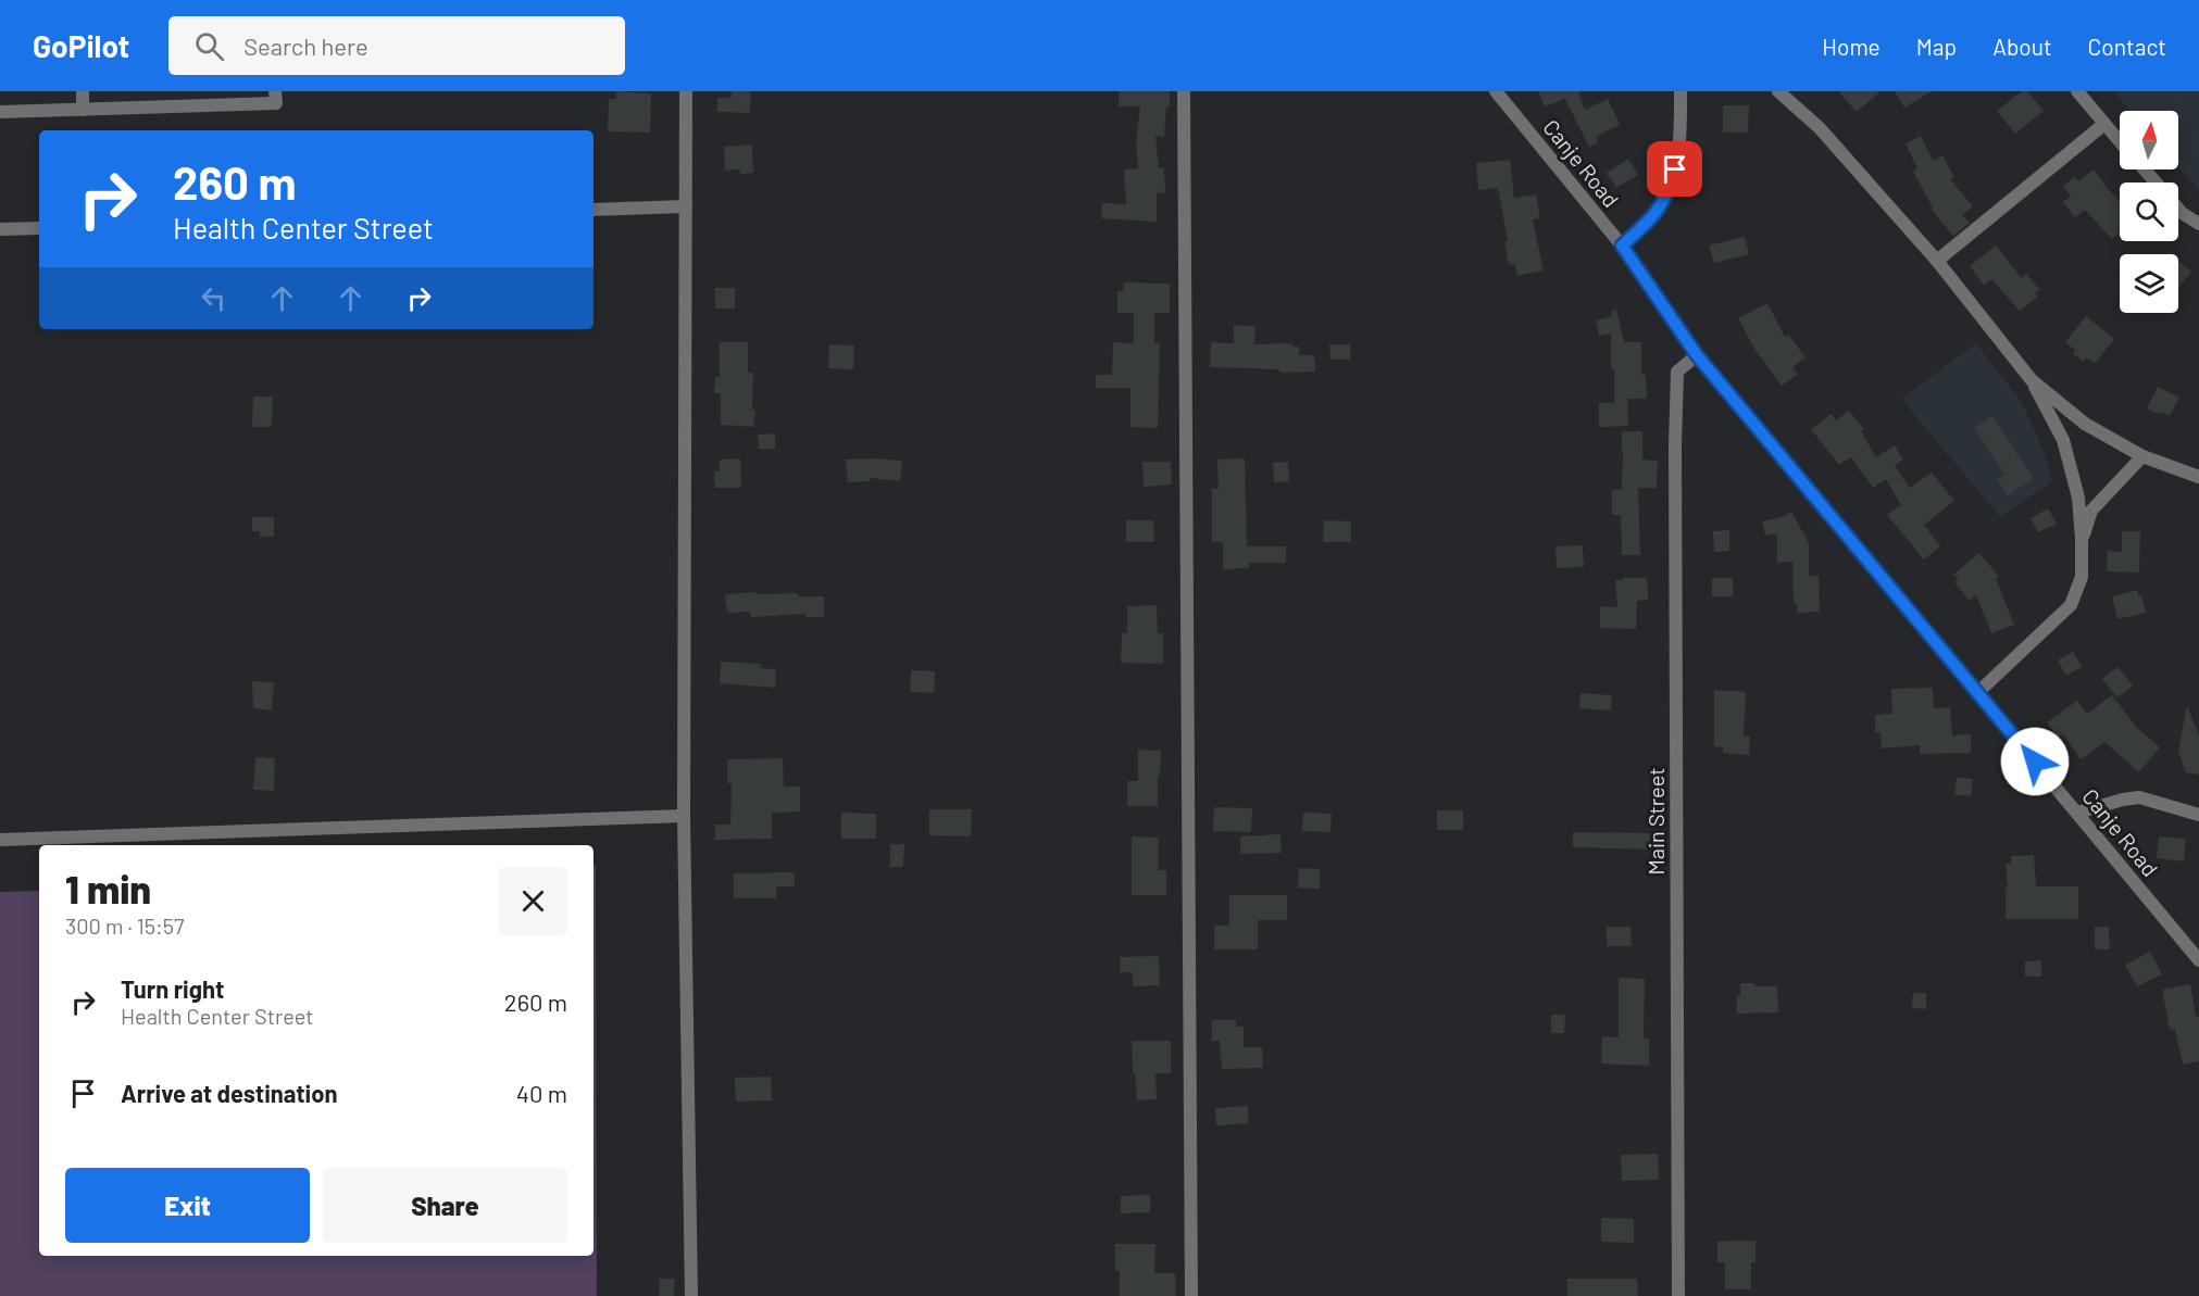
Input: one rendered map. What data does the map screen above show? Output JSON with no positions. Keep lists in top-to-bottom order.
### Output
{
  "streets": {
    "street": ["Canje Road", "Main Street"]
  },
  "crossings": [
    ["Canje Road", "Main Street"]
  ],
  "north": "top",
  "page": {
    "header": "GoPilot",
    "search": "Search here",
    "nav": [
      "Home",
      "Map",
      "About",
      "Contact"
    ],
    "turn": ["260 m", "Health Center Street"],
    "heading": ["1 min", "300 m · 15:57"],
    "list": [
      {
        "name": "Turn right",
        "note": "Health Center Street",
        "value": "260 m"
      },
      {
        "name": "Arrive at destination",
        "value": "40 m"
      }
    ],
    "buttons": ["Exit", "Share"]
  }
}
